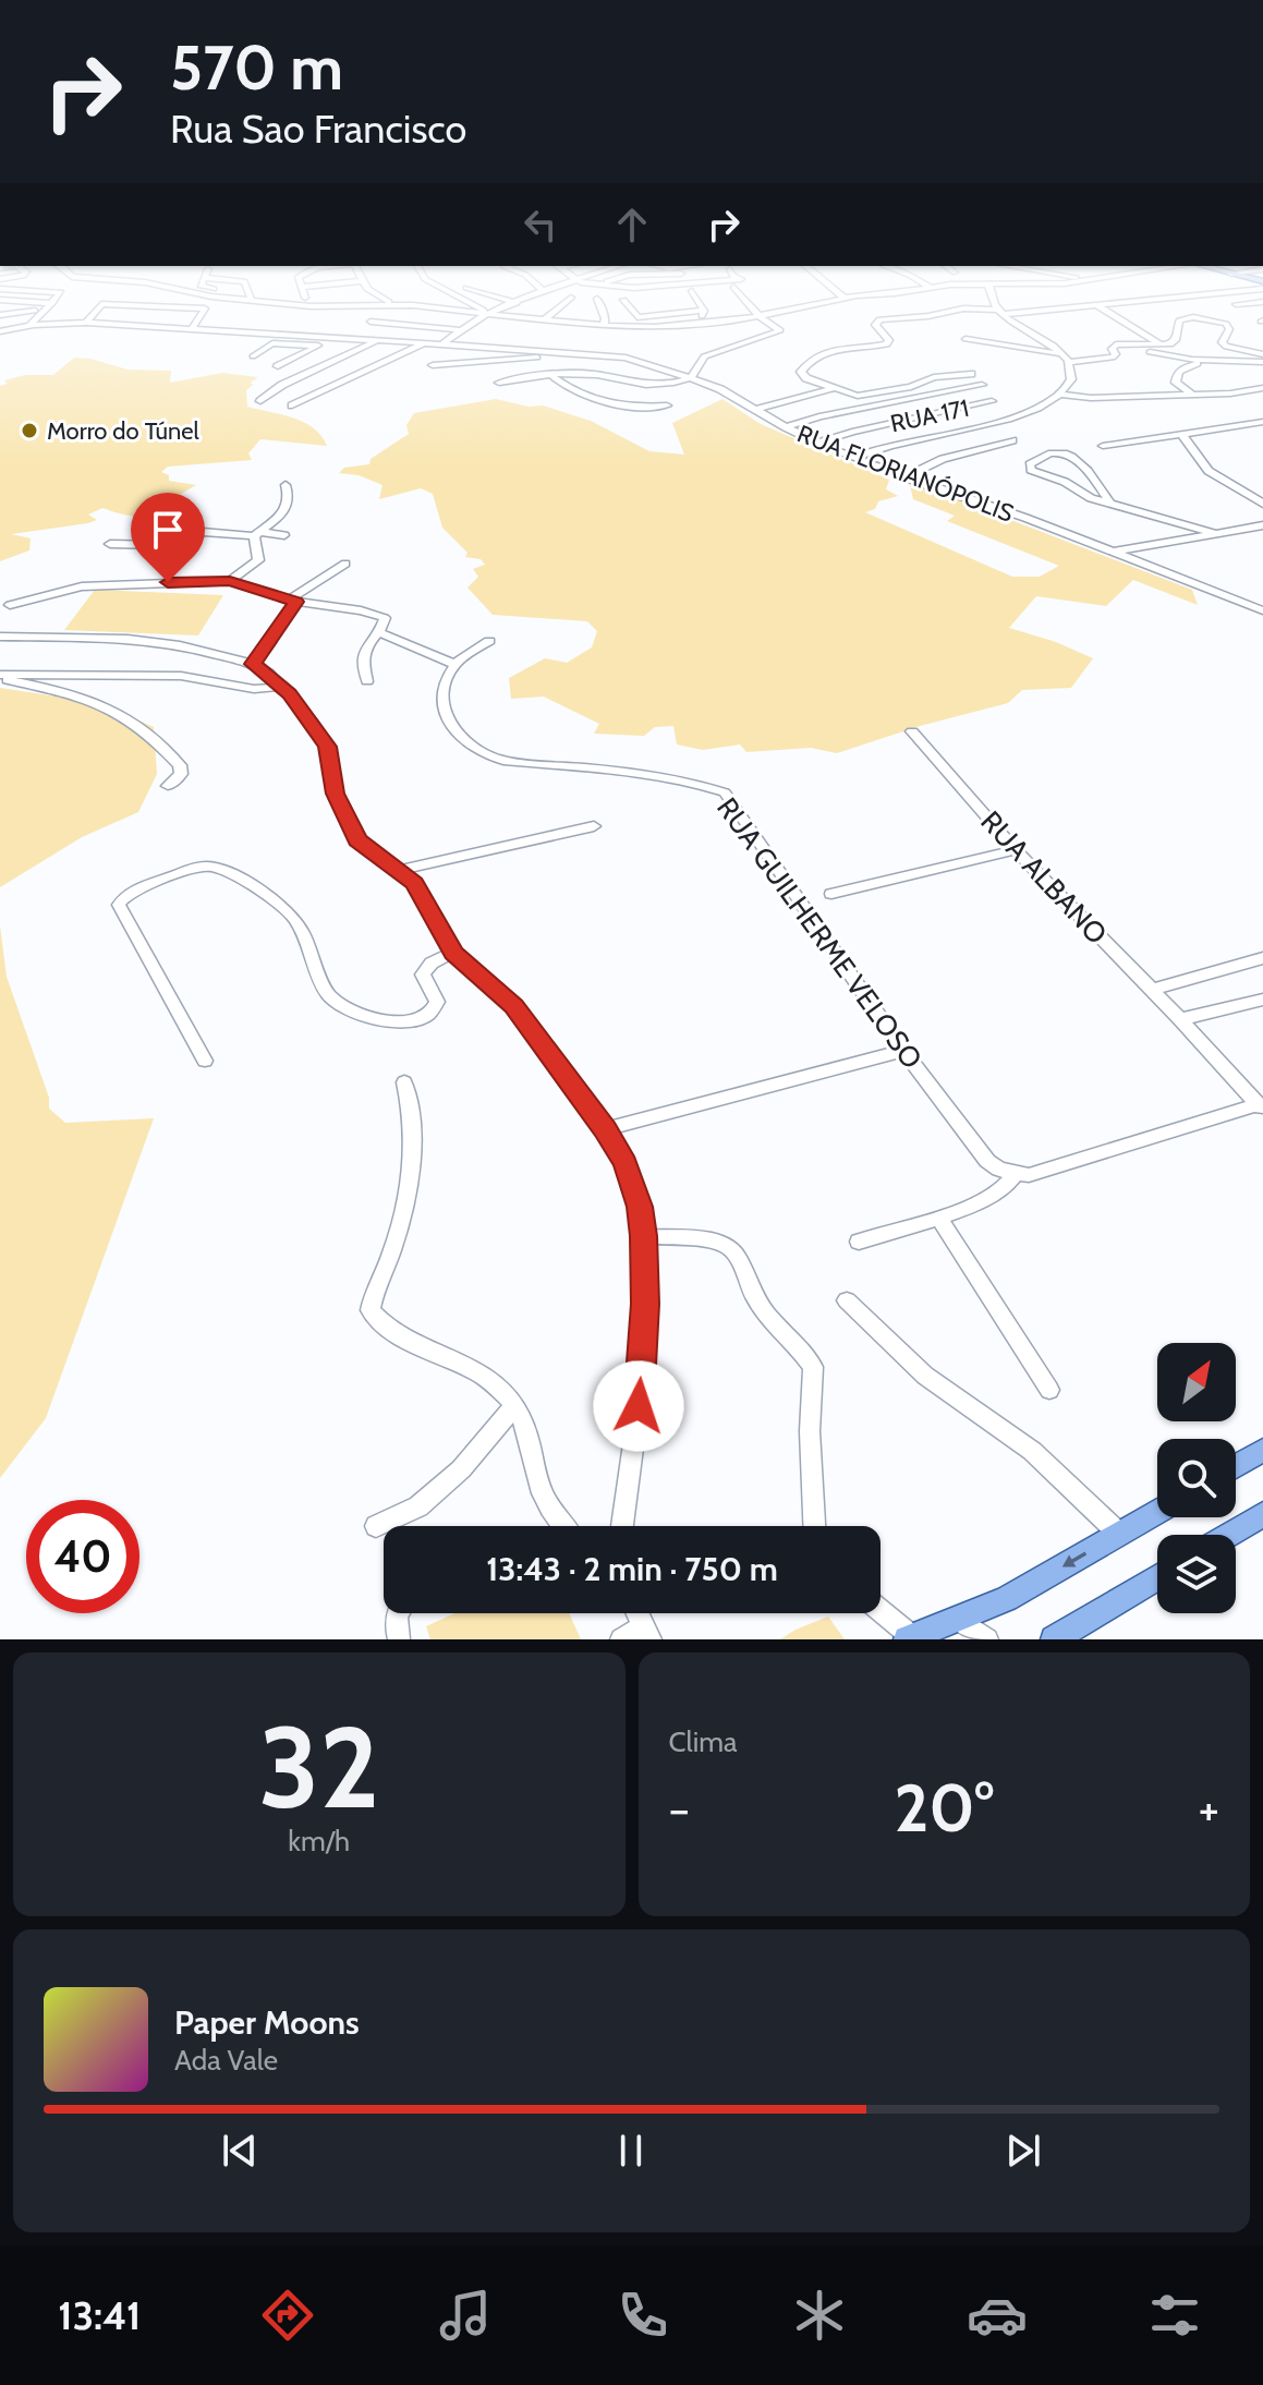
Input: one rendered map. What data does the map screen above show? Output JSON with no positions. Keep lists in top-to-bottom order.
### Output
{
  "streets": {
    "street": [
      "RUA 171",
      "RUA FLORIANÓPOLIS",
      "RUA ALBANO",
      "RUA GUILHERME VELOSO"
    ]
  },
  "crossings": [
    ["RUA 171", "RUA FLORIANÓPOLIS"]
  ],
  "places": ["Morro do Túnel"],
  "north": "top right",
  "page": {
    "turn": ["570 m", "Rua Sao Francisco"],
    "limit": "40",
    "trip": "13:43 · 2 min · 750 m",
    "tile": [
      ["32", "km/h"],
      "Clima"
    ],
    "heat": ["−", "20°", "+"],
    "song": ["Paper Moons", "Ada Vale"],
    "tabs": "13:41"
  }
}
